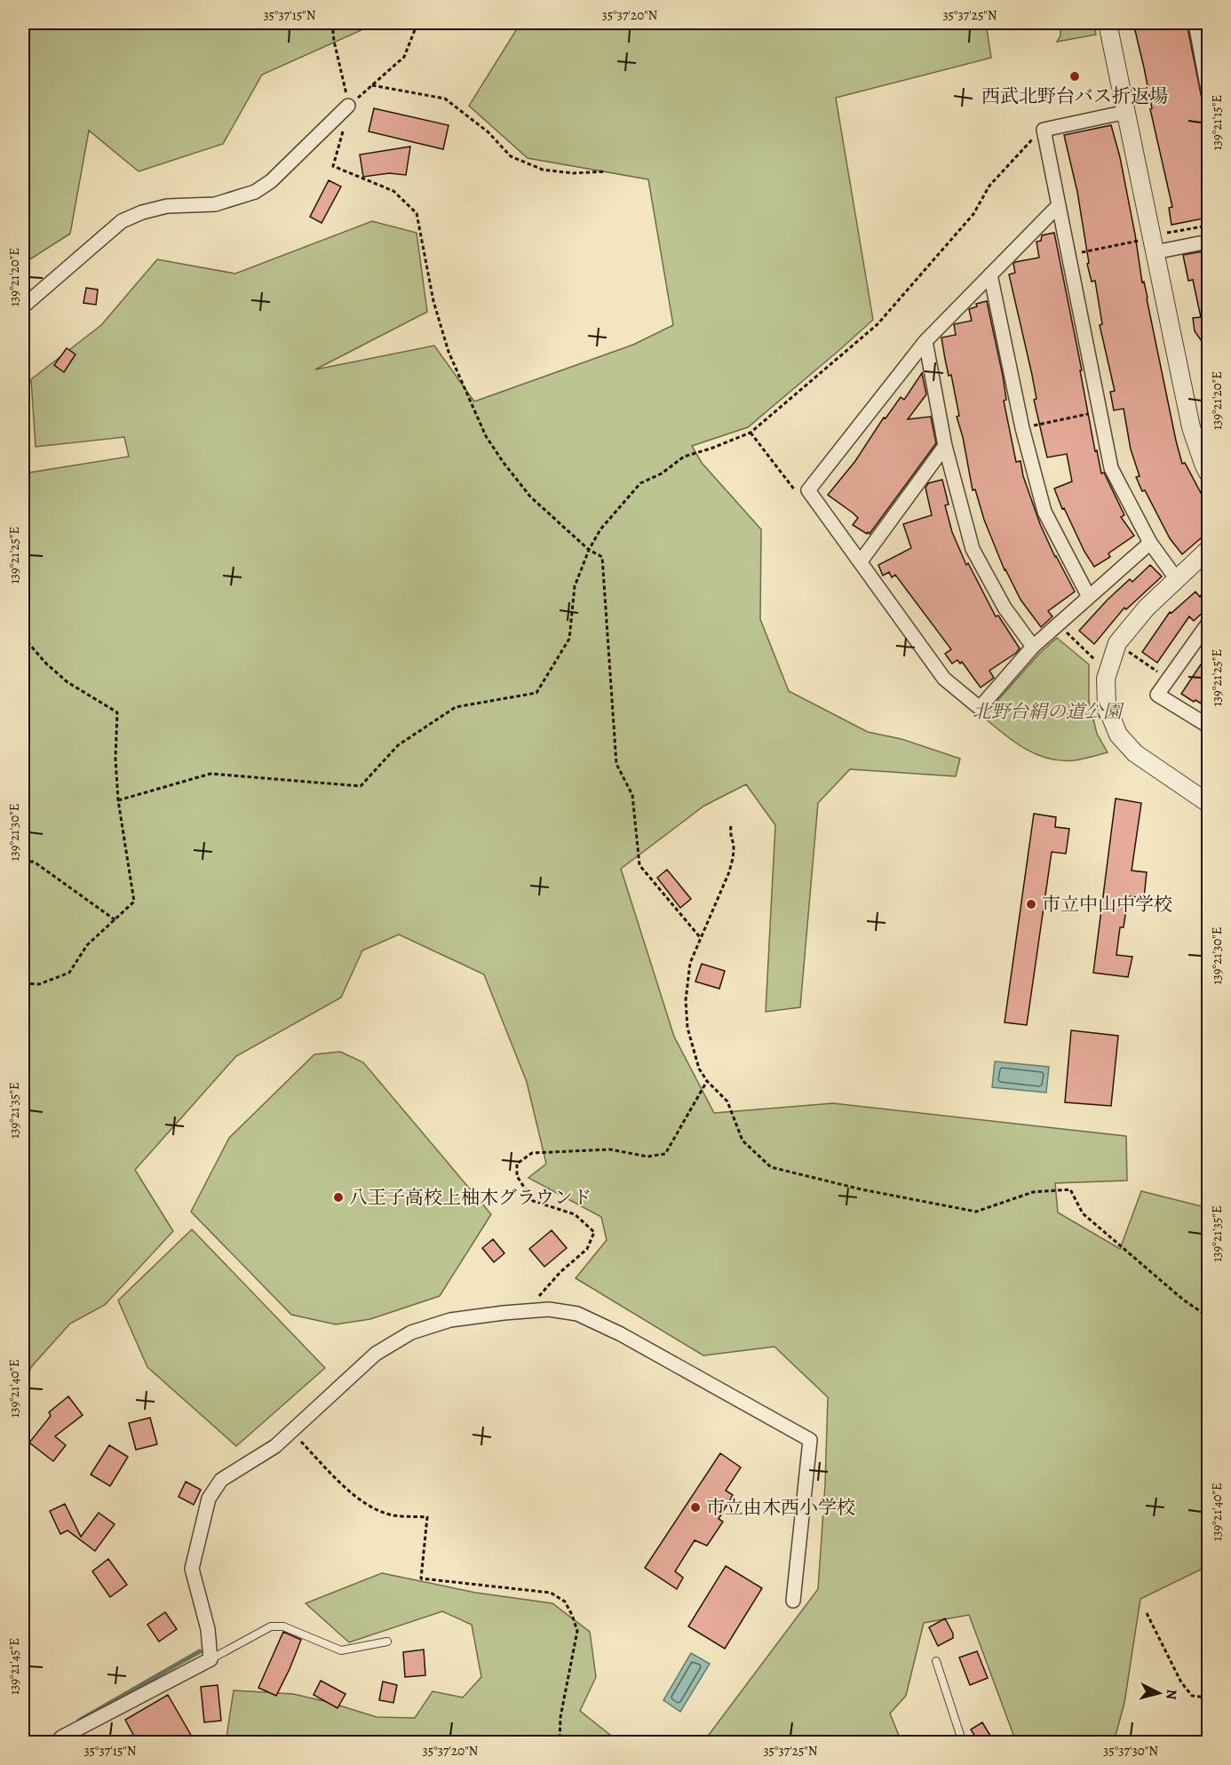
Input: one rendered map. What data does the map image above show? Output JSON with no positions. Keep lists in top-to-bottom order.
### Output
{
  "parks": ["北野台絹の道公園"],
  "places": [
    "西武北野台バス折返場",
    "市立中山中学校",
    "八王子高校上柚木グラウンド",
    "市立由木西小学校"
  ],
  "north": "right",
  "coordinates": [
    "35°37'15\"N",
    "35°37'20\"N",
    "35°37'25\"N",
    "139°21'15\"E",
    "139°21'20\"E",
    "139°21'25\"E",
    "139°21'30\"E",
    "139°21'35\"E",
    "139°21'40\"E",
    "139°21'45\"E",
    "35°37'30\"N"
  ]
}
